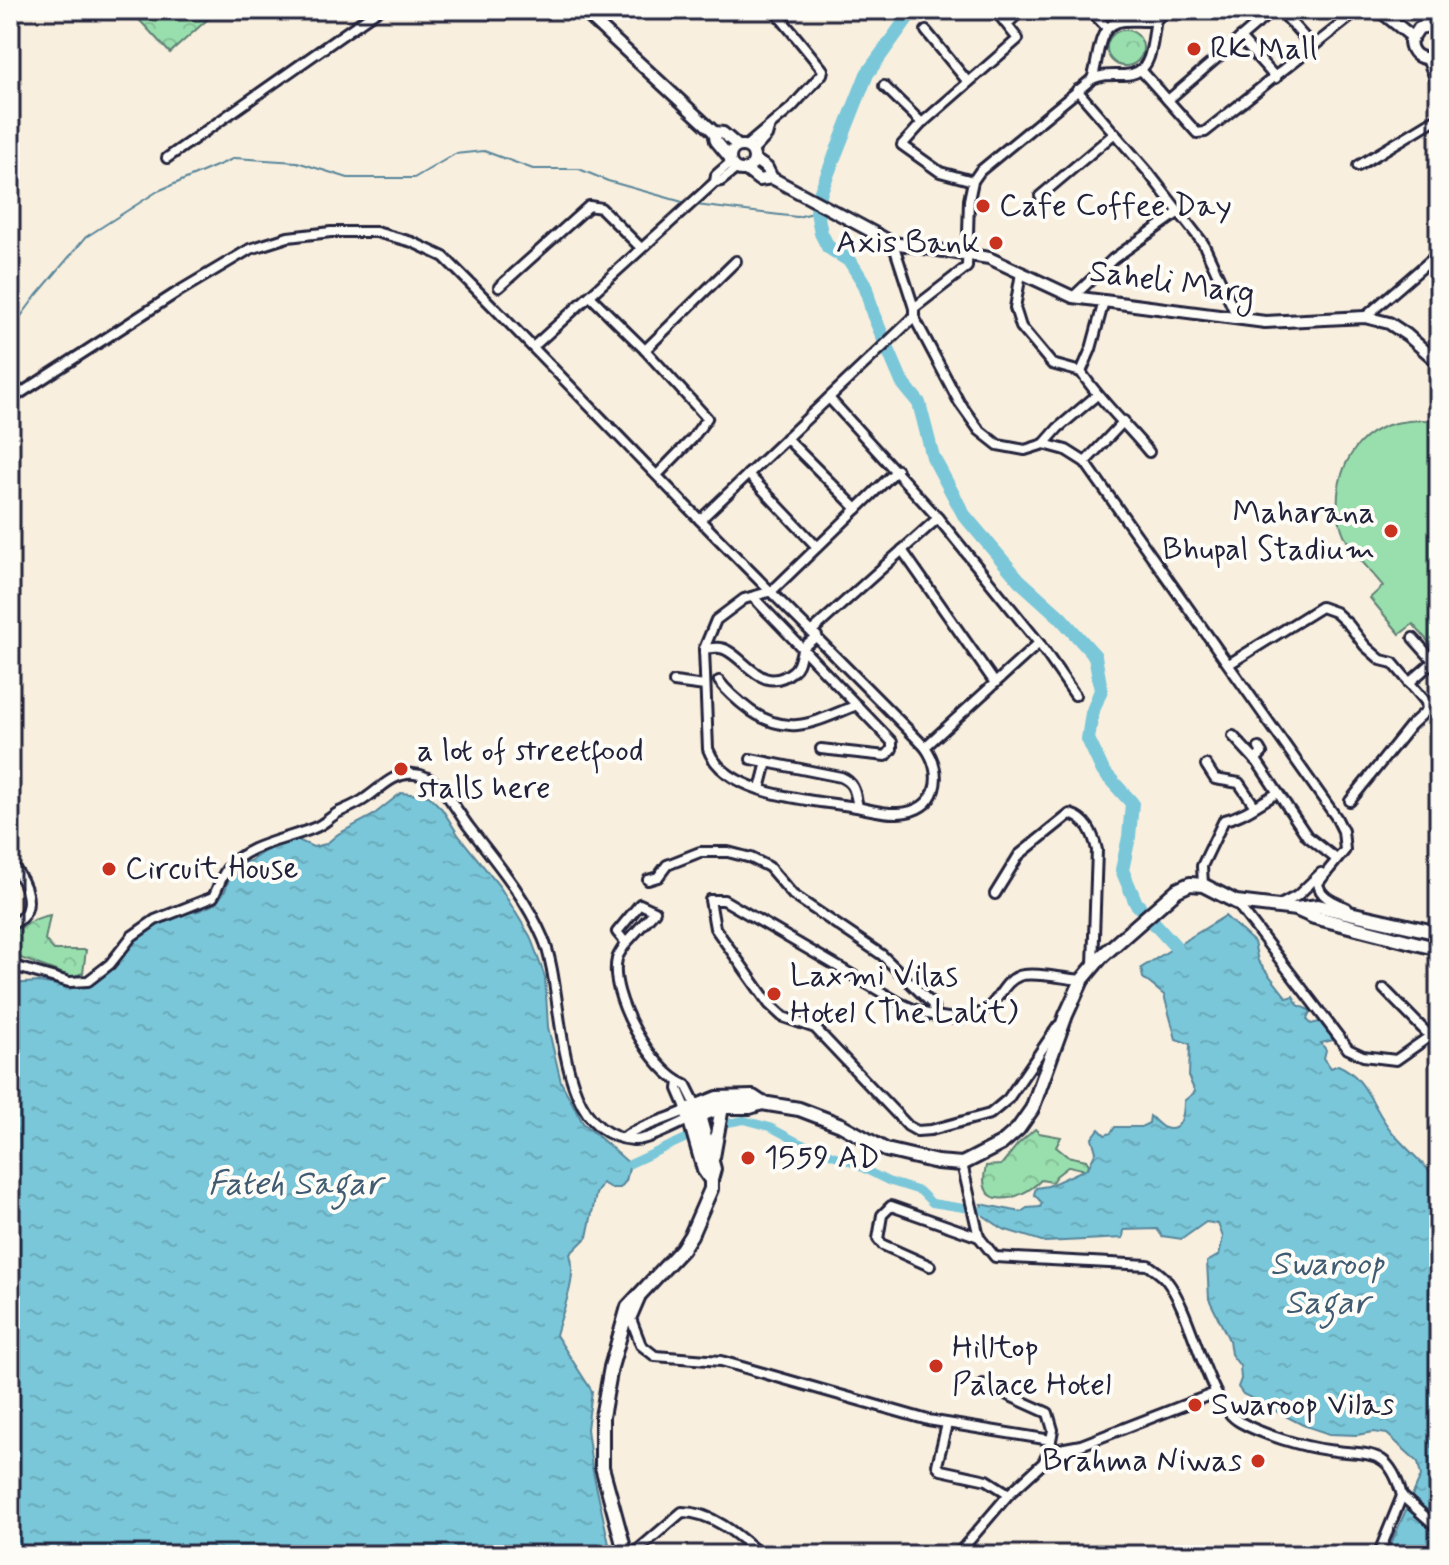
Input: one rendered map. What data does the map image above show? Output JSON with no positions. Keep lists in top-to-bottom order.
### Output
{
  "streets": {
    "main road": ["Saheli Marg"]
  },
  "water": ["Fateh Sagar", "Swaroop Sagar"],
  "places": [
    "RK Mall",
    "Cafe Coffee Day",
    "Axis Bank",
    "Maharana Bhupal Stadium",
    "a lot of streetfood stalls here",
    "Circuit House",
    "Laxmi Vilas Hotel (The Lalit)",
    "1559 AD",
    "Hilltop Palace Hotel",
    "Swaroop Vilas",
    "Brahma Niwas"
  ]
}
